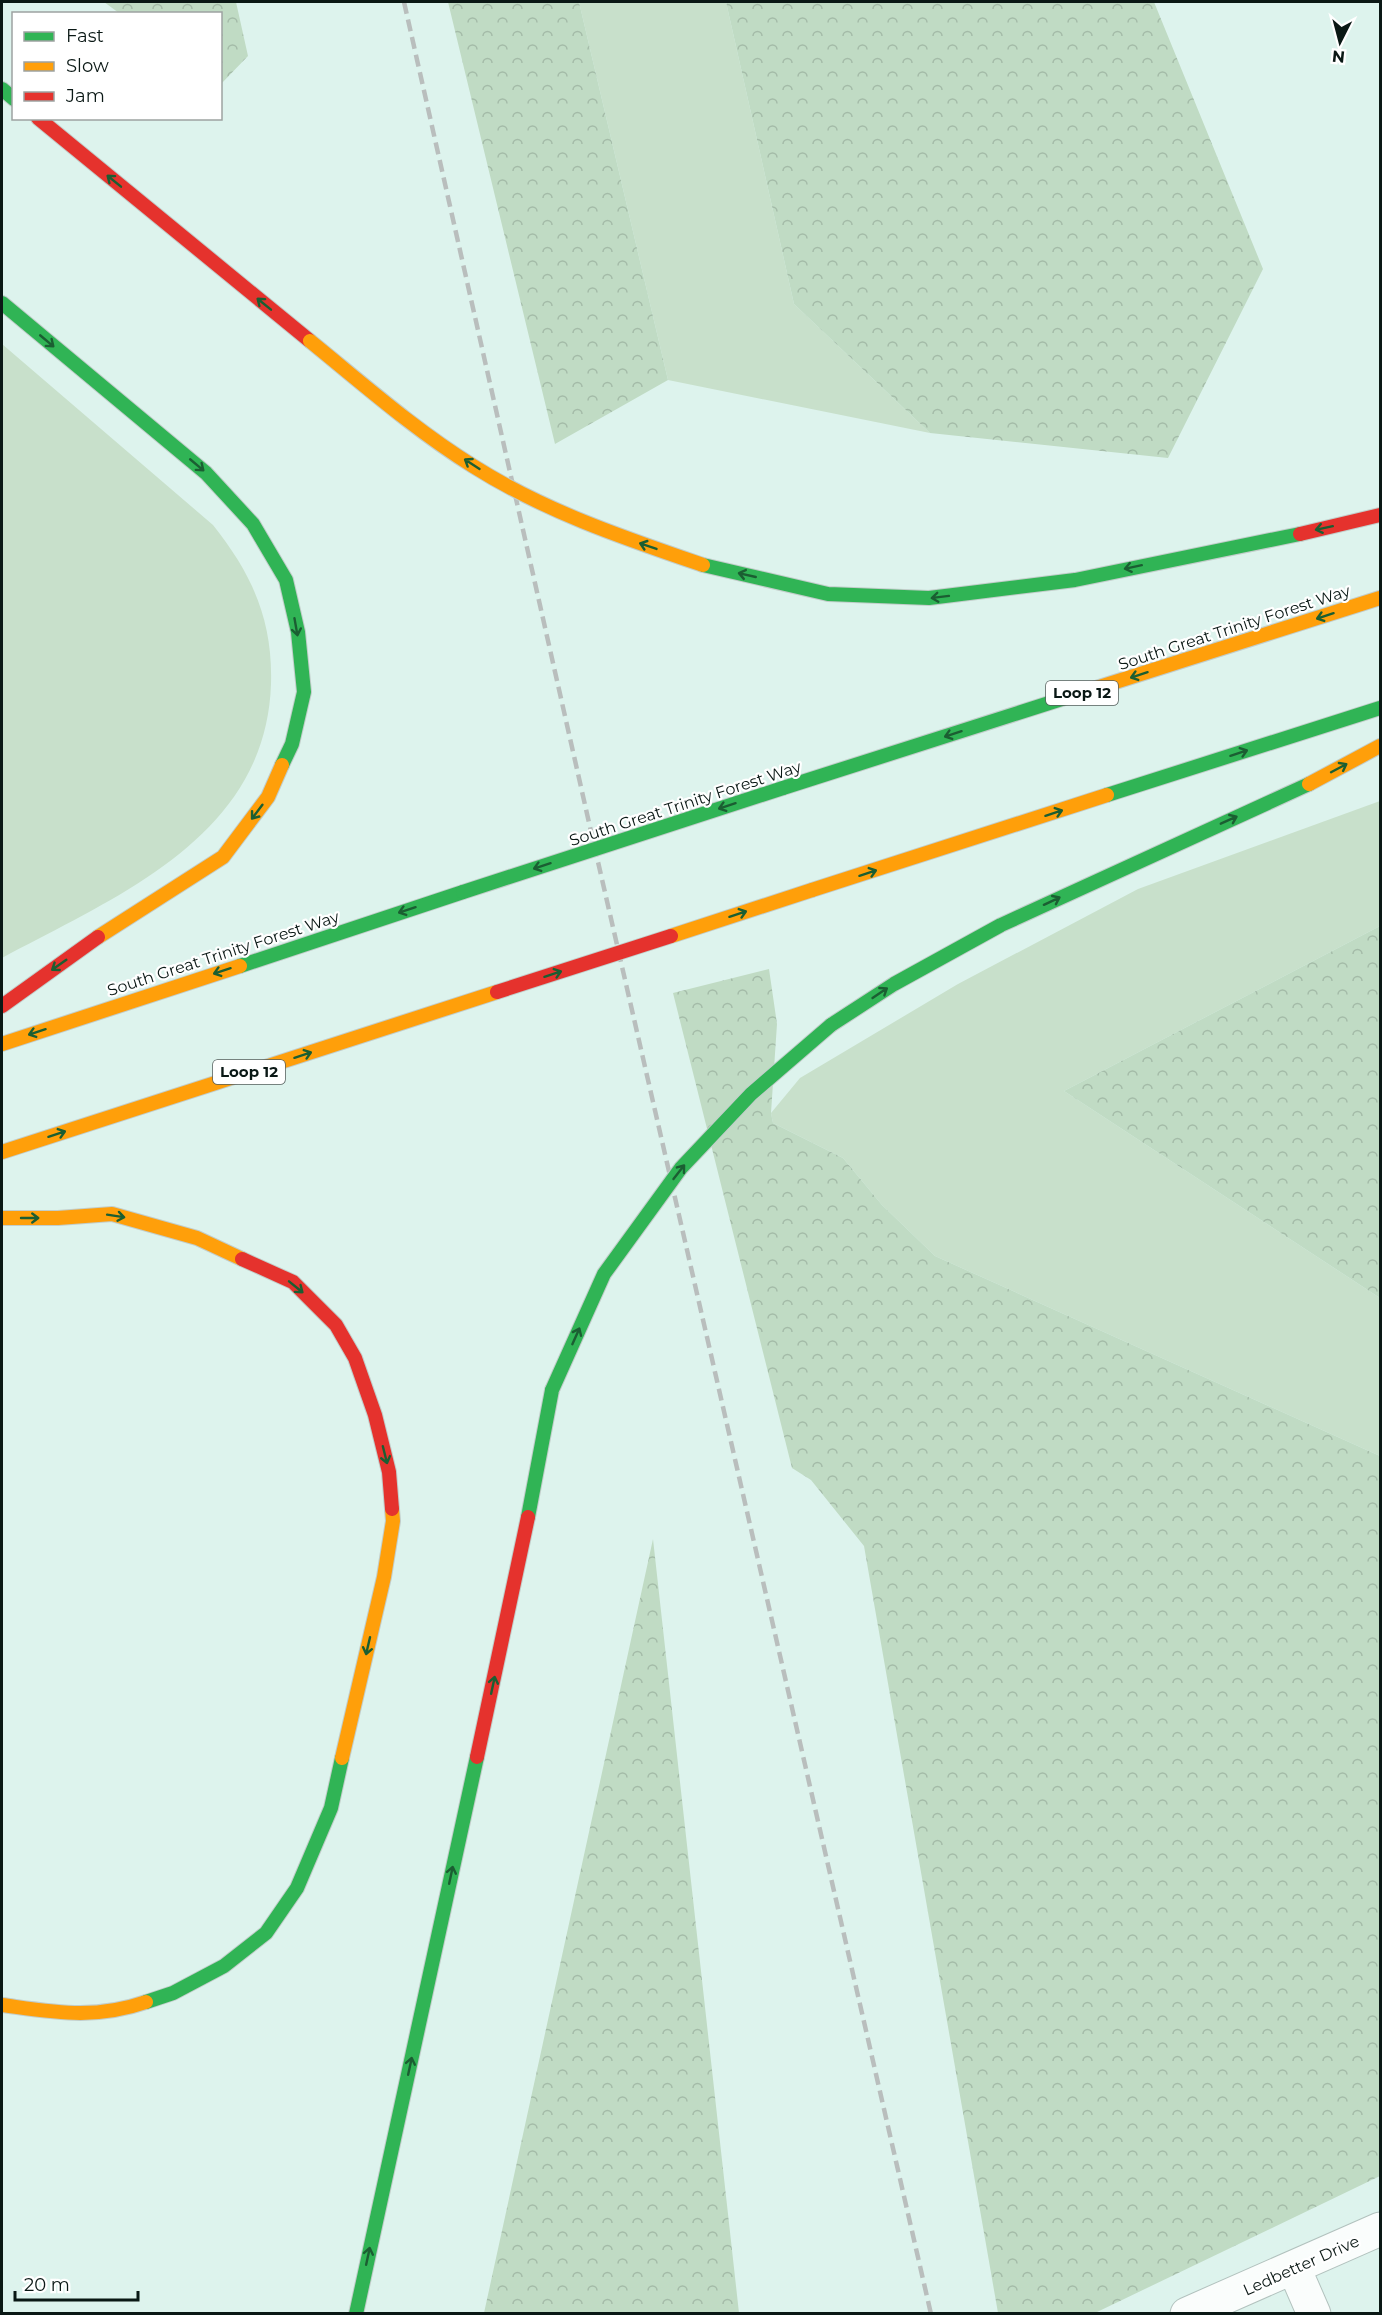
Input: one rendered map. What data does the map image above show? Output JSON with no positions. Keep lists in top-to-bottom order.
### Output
{
  "streets": {
    "main road": ["South Great Trinity Forest Way", "Loop 12"],
    "street": ["Ledbetter Drive"]
  },
  "legend": ["Fast", "Slow", "Jam"],
  "scale_bar": "20 m",
  "north": "bottom"
}
